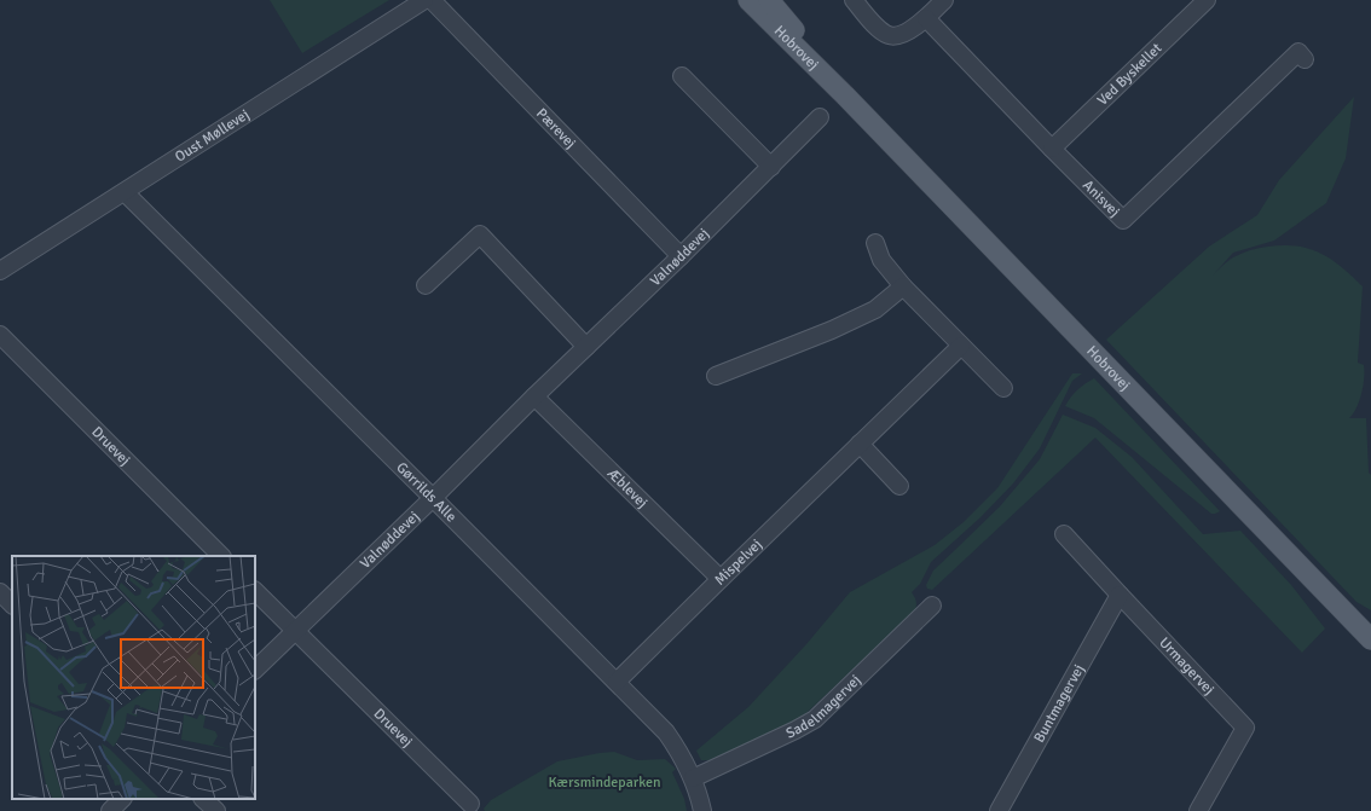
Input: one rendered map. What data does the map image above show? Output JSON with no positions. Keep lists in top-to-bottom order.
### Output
{
  "streets": {
    "main road": ["Hobrovej"],
    "street": [
      "Ved Byskellet",
      "Pærevej",
      "Oust Møllevej",
      "Anisvej",
      "Valnøddevej",
      "Druevej",
      "Æblevej",
      "Gørrilds Alle",
      "Mispelvej",
      "Urmagervej",
      "Buntmagervej",
      "Sadelmagervej"
    ]
  },
  "crossings": [
    ["Ved Byskellet", "Anisvej"],
    ["Pærevej", "Valnøddevej"],
    ["Oust Møllevej", "Gørrilds Alle"],
    ["Valnøddevej", "Druevej"],
    ["Valnøddevej", "Æblevej"],
    ["Valnøddevej", "Gørrilds Alle"],
    ["Æblevej", "Mispelvej"],
    ["Gørrilds Alle", "Mispelvej"],
    ["Gørrilds Alle", "Sadelmagervej"],
    ["Urmagervej", "Buntmagervej"]
  ],
  "parks": ["Kærsmindeparken"]
}
